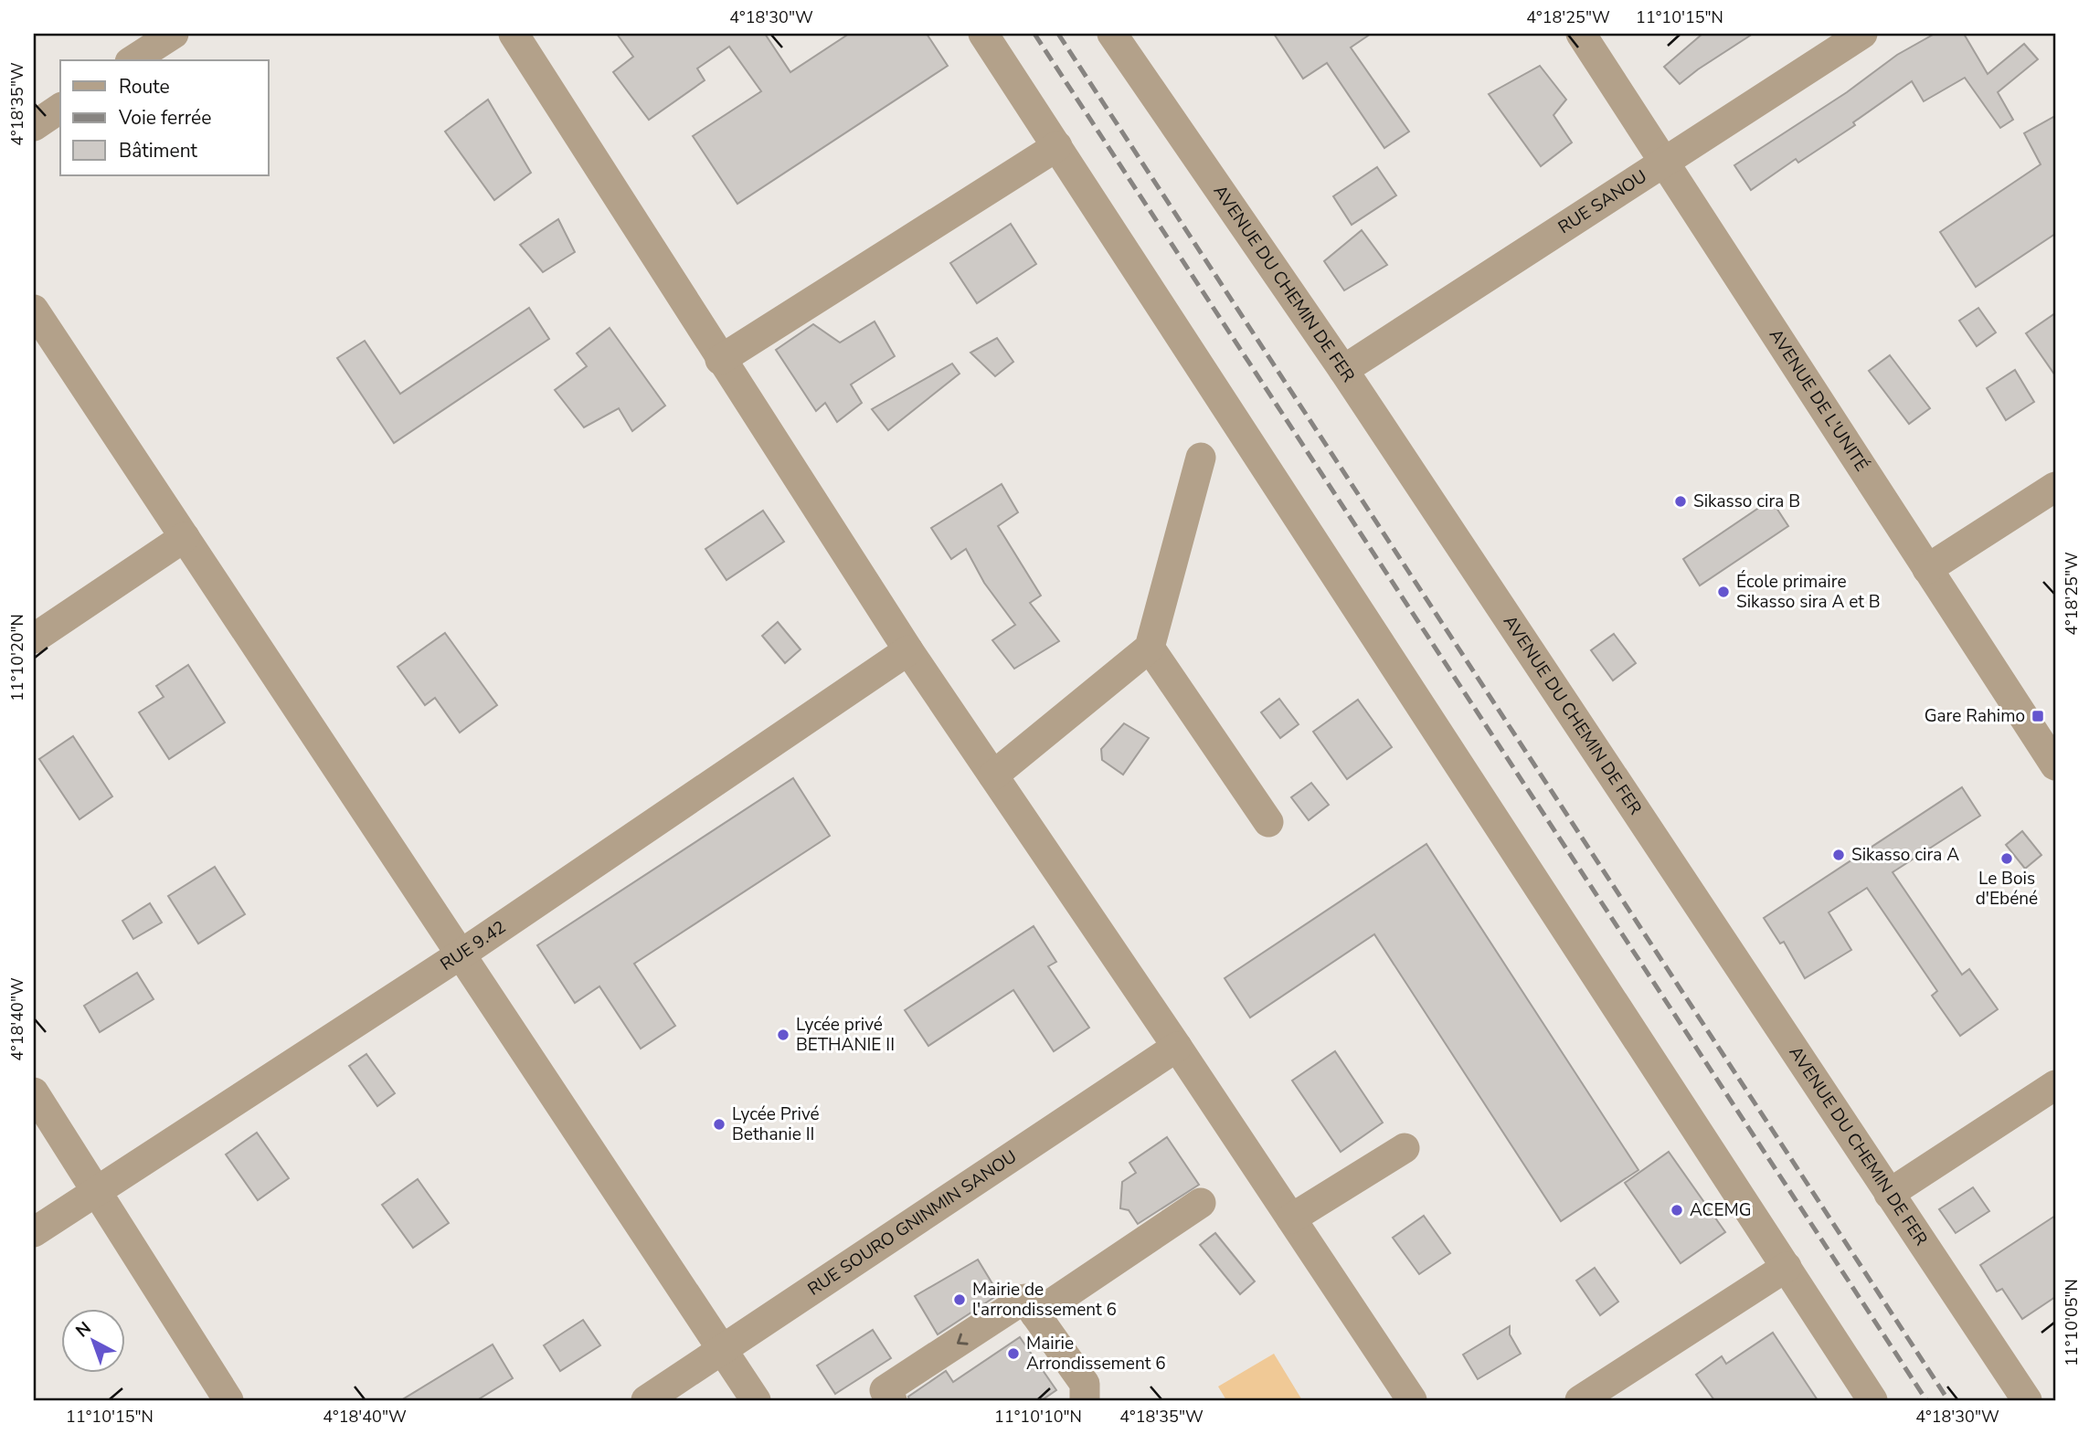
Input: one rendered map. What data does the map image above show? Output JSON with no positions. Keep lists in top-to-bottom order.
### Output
{
  "streets": {
    "street": [
      "RUE SANOU",
      "AVENUE DU CHEMIN DE FER",
      "AVENUE DE L'UNITÉ",
      "RUE 9.42",
      "RUE SOURO GNINMIN SANOU"
    ]
  },
  "crossings": [
    ["RUE SANOU", "AVENUE DU CHEMIN DE FER"],
    ["RUE SANOU", "AVENUE DE L'UNITÉ"]
  ],
  "places": {
    "other": [
      "Sikasso cira B",
      "École primaire Sikasso sira A et B",
      "Sikasso cira A",
      "Le Bois d'Ebéné",
      "Lycée privé BETHANIE II",
      "Lycée Privé Bethanie II",
      "ACEMG",
      "Mairie de l'arrondissement 6",
      "Mairie Arrondissement 6"
    ],
    "transit": ["Gare Rahimo"]
  },
  "legend": ["Route", "Voie ferrée", "Bâtiment"],
  "north": "top left",
  "coordinates": [
    "4°18'30\"W",
    "4°18'25\"W",
    "11°10'15\"N",
    "4°18'35\"W",
    "11°10'20\"N",
    "4°18'40\"W",
    "11°10'05\"N",
    "11°10'10\"N"
  ]
}
